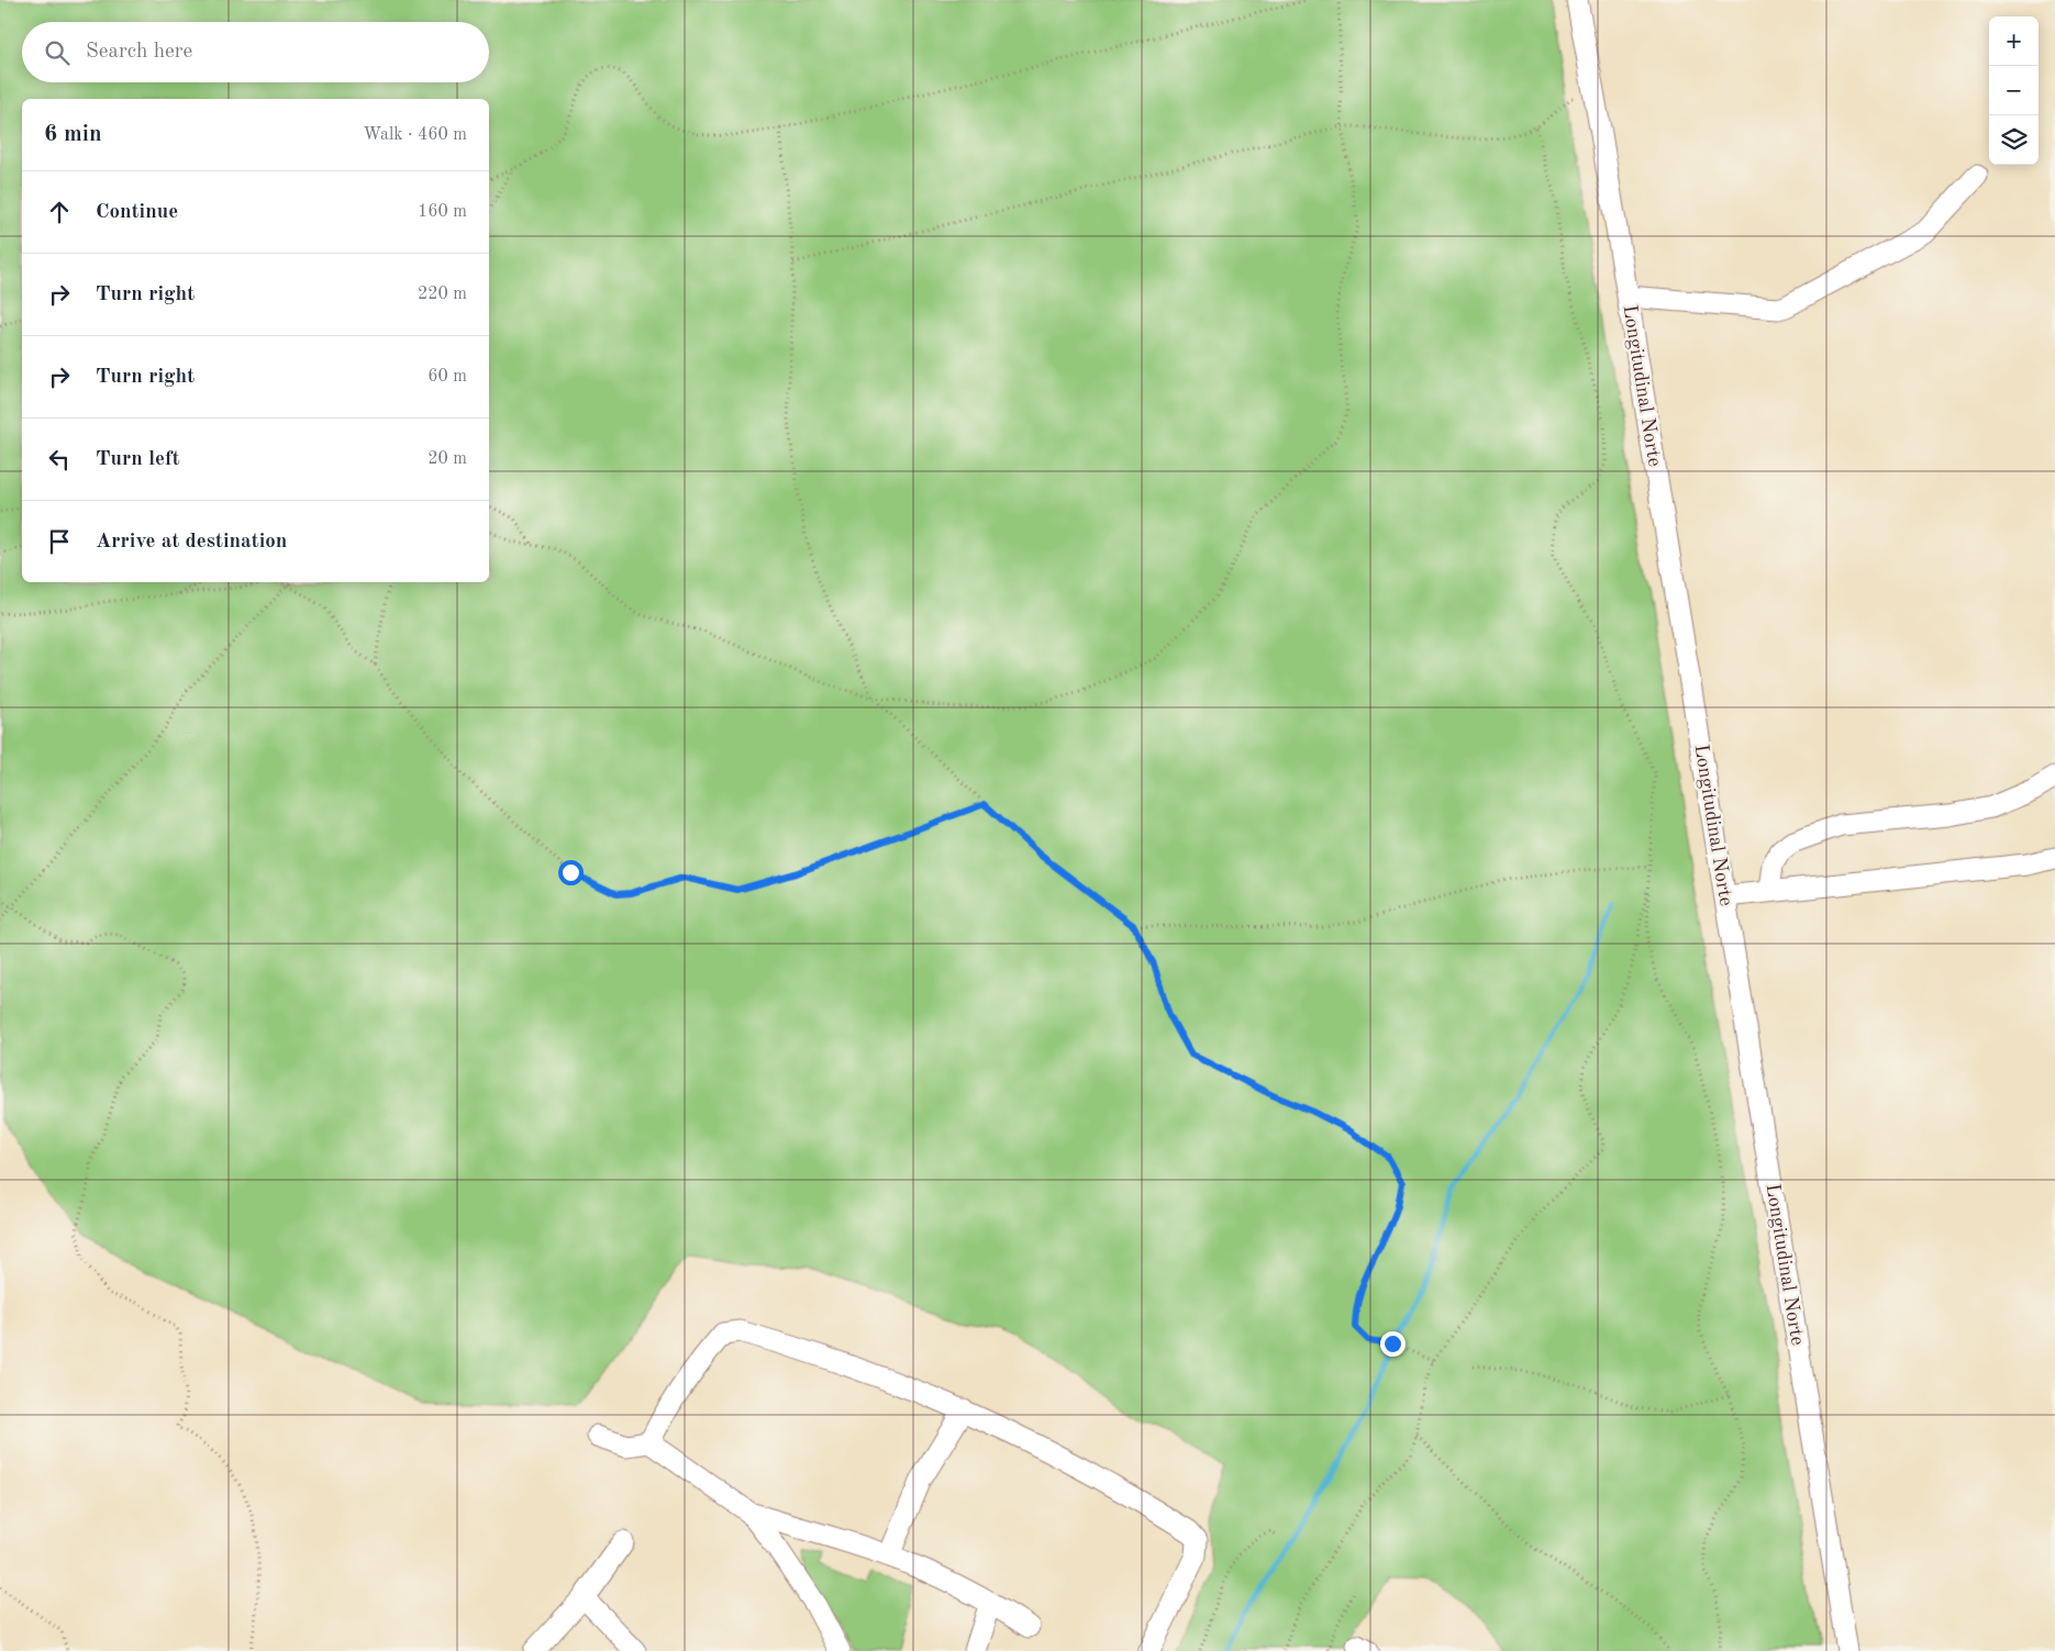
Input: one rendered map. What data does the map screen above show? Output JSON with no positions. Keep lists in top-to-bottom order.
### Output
{
  "streets": {
    "street": ["Longitudinal Norte"]
  },
  "page": {
    "map_buttons": ["+", "−"],
    "search": "Search here",
    "heading": ["6 min", "Walk · 460 m"],
    "list": [
      ["Continue", "160 m"],
      ["Turn right", "220 m"],
      ["Turn right", "60 m"],
      ["Turn left", "20 m"],
      "Arrive at destination"
    ]
  }
}
